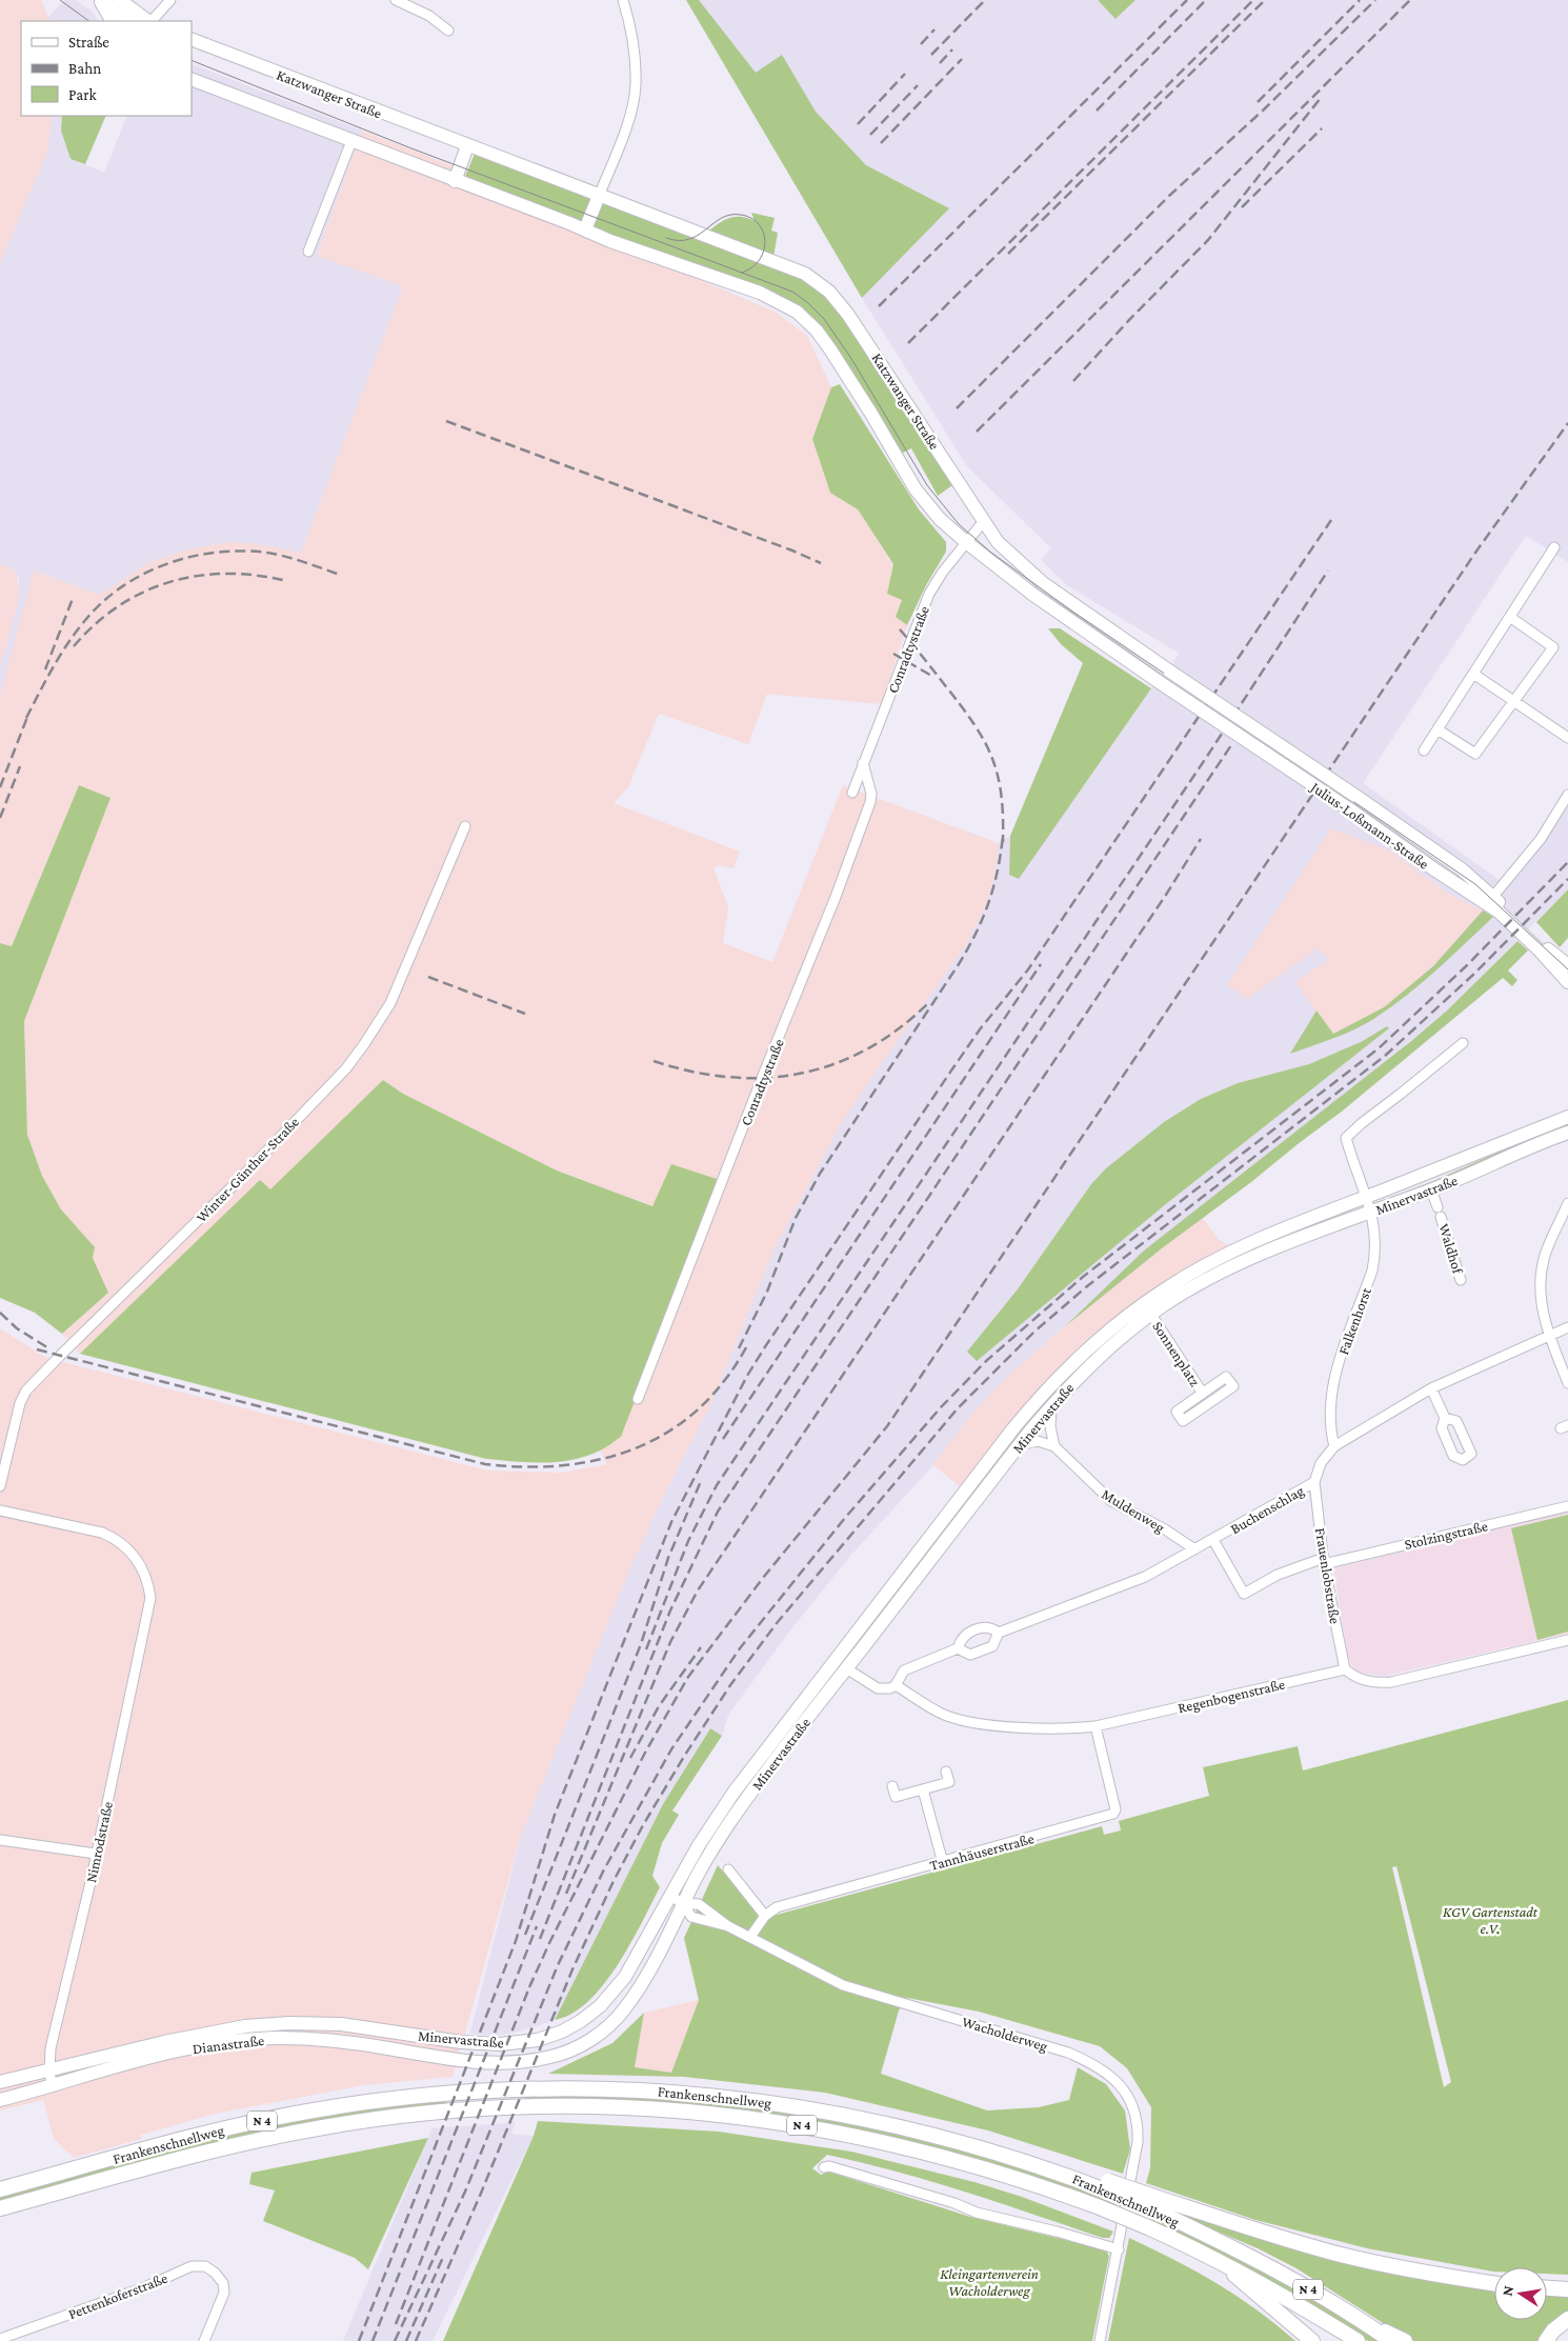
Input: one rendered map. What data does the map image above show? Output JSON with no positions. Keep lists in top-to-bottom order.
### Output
{
  "streets": {
    "highway": ["Frankenschnellweg", "N 4"],
    "main road": [
      "Katzwanger Straße",
      "Julius-Loßmann-Straße",
      "Minervastraße",
      "Dianastraße"
    ],
    "street": [
      "Conradtystraße",
      "Winter-Günther-Straße",
      "Waldhof",
      "Falkenhorst",
      "Sonnenplatz",
      "Buchenschlag",
      "Muldenweg",
      "Stolzingstraße",
      "Frauenlobstraße",
      "Regenbogenstraße",
      "Nimrodstraße",
      "Tannhäuserstraße",
      "Wacholderweg",
      "Pettenkoferstraße"
    ]
  },
  "crossings": [
    ["Katzwanger Straße", "Conradtystraße"],
    ["Katzwanger Straße", "Julius-Loßmann-Straße"],
    ["Conradtystraße", "Julius-Loßmann-Straße"],
    ["Minervastraße", "Waldhof"],
    ["Minervastraße", "Falkenhorst"],
    ["Minervastraße", "Sonnenplatz"],
    ["Minervastraße", "Wacholderweg"],
    ["Minervastraße", "Dianastraße"],
    ["Falkenhorst", "Buchenschlag"],
    ["Buchenschlag", "Muldenweg"],
    ["Buchenschlag", "Stolzingstraße"],
    ["Buchenschlag", "Frauenlobstraße"],
    ["Buchenschlag", "Regenbogenstraße"],
    ["Stolzingstraße", "Frauenlobstraße"],
    ["Frauenlobstraße", "Regenbogenstraße"],
    ["Regenbogenstraße", "Tannhäuserstraße"],
    ["Nimrodstraße", "Dianastraße"]
  ],
  "parks": ["KGV Gartenstadt e.V.", "Kleingartenverein Wacholderweg"],
  "legend": ["Straße", "Bahn", "Park"],
  "north": "left"
}
